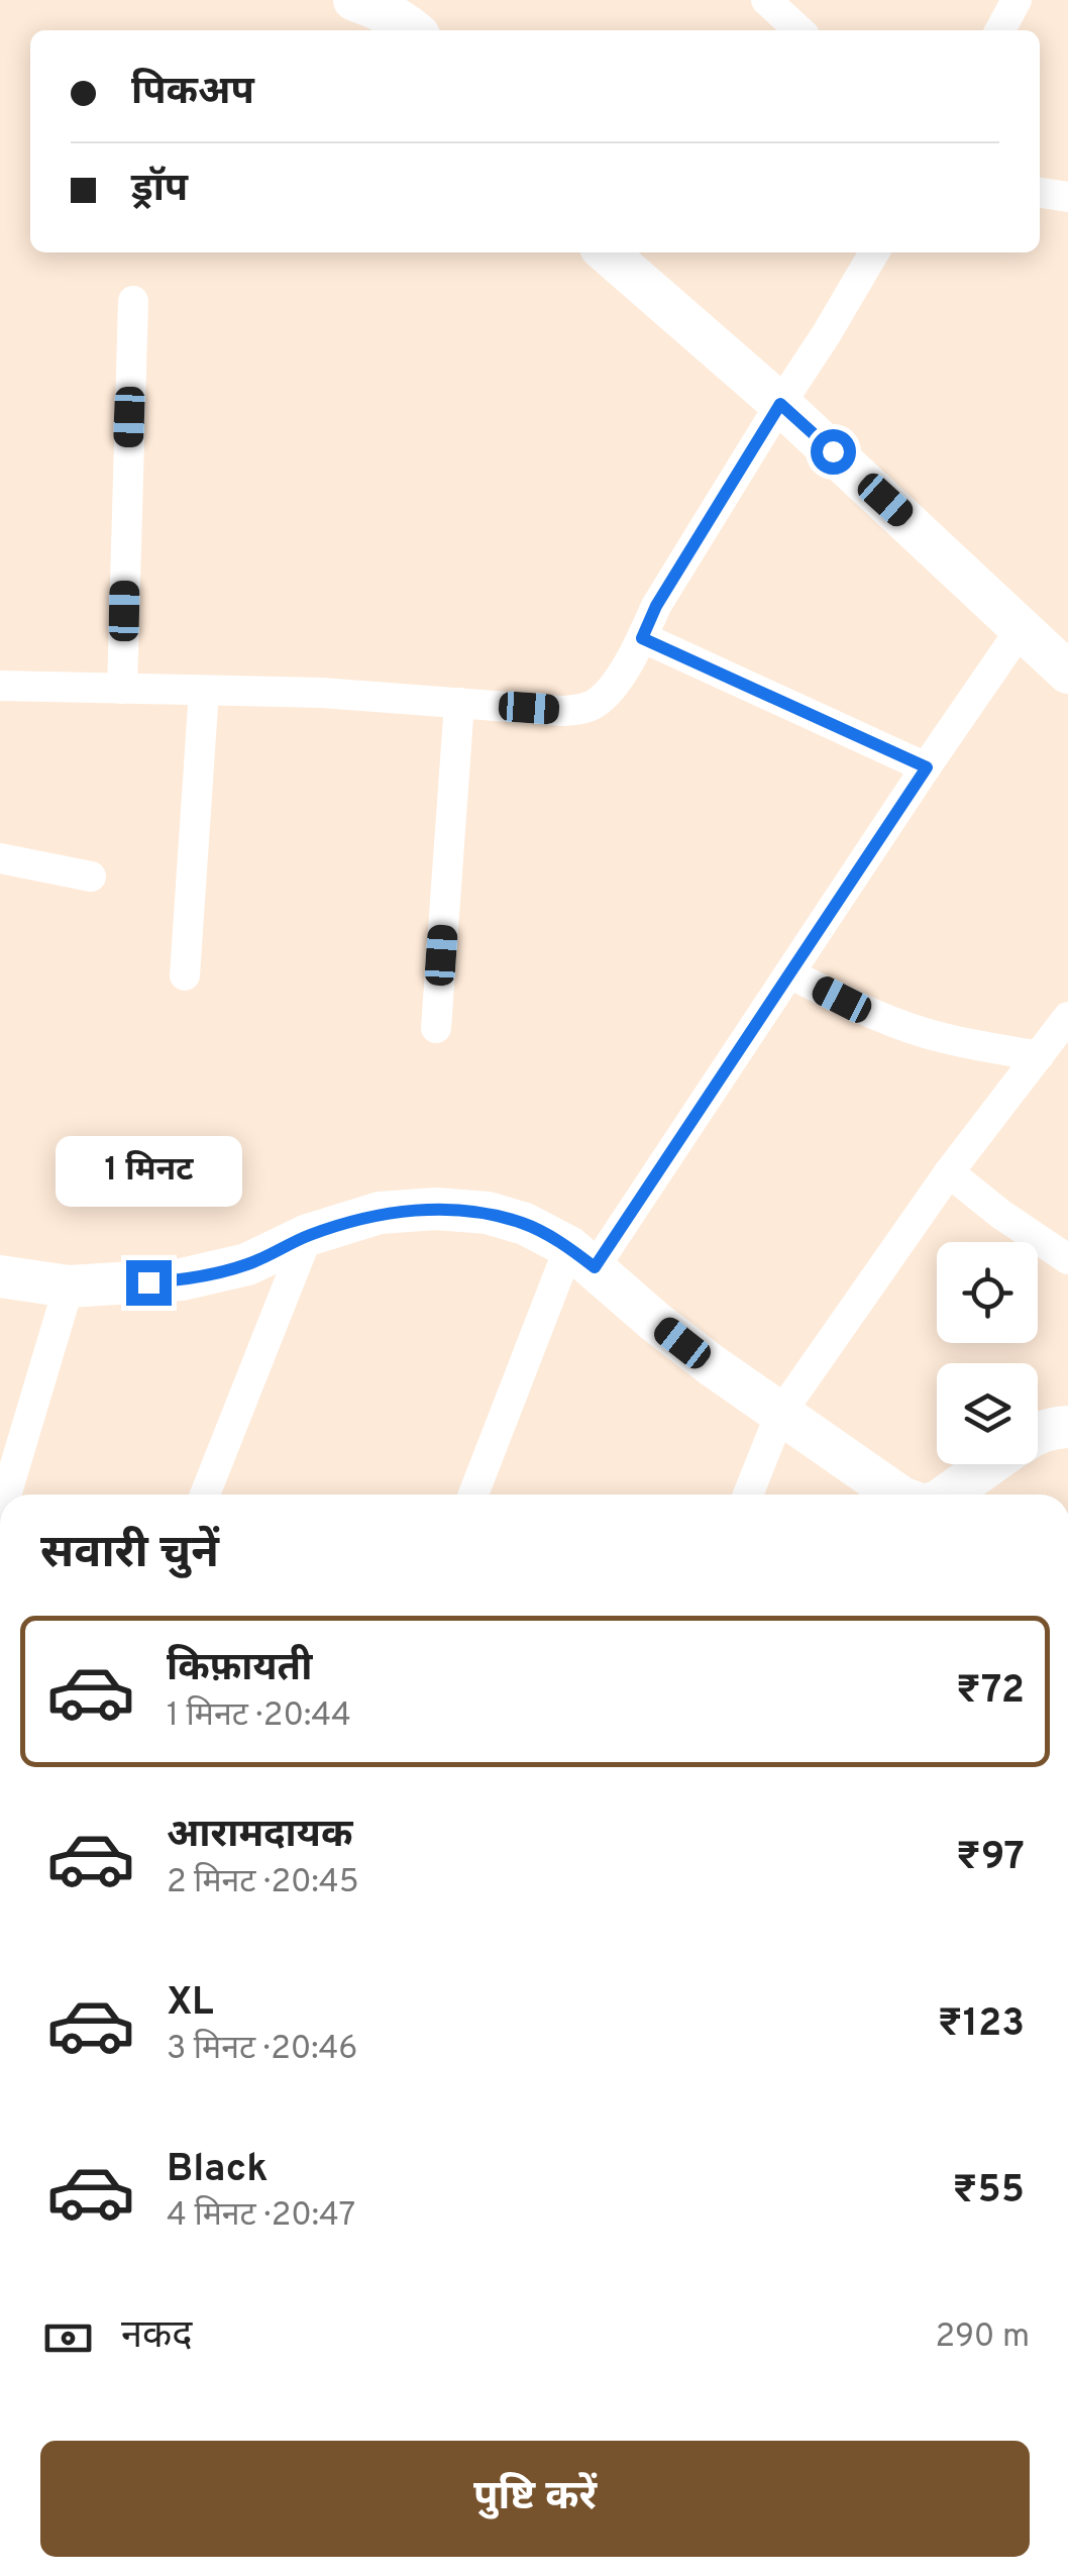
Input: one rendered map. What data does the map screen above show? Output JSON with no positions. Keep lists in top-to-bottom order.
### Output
{
  "page": {
    "banner": ["पिकअप", "ड्रॉप"],
    "bubble": "1 मिनट",
    "heading": "सवारी चुनें",
    "list": [
      {
        "name": "किफ़ायती",
        "note": "1 मिनट · 20:44",
        "value": "₹72"
      },
      {
        "name": "आरामदायक",
        "note": "2 मिनट · 20:45",
        "value": "₹97"
      },
      {
        "name": "XL",
        "note": "3 मिनट · 20:46",
        "value": "₹123"
      },
      {
        "name": "Black",
        "note": "4 मिनट · 20:47",
        "value": "₹55"
      }
    ],
    "pay": ["नकद", "290 m"],
    "buttons": "पुष्टि करें"
  }
}
